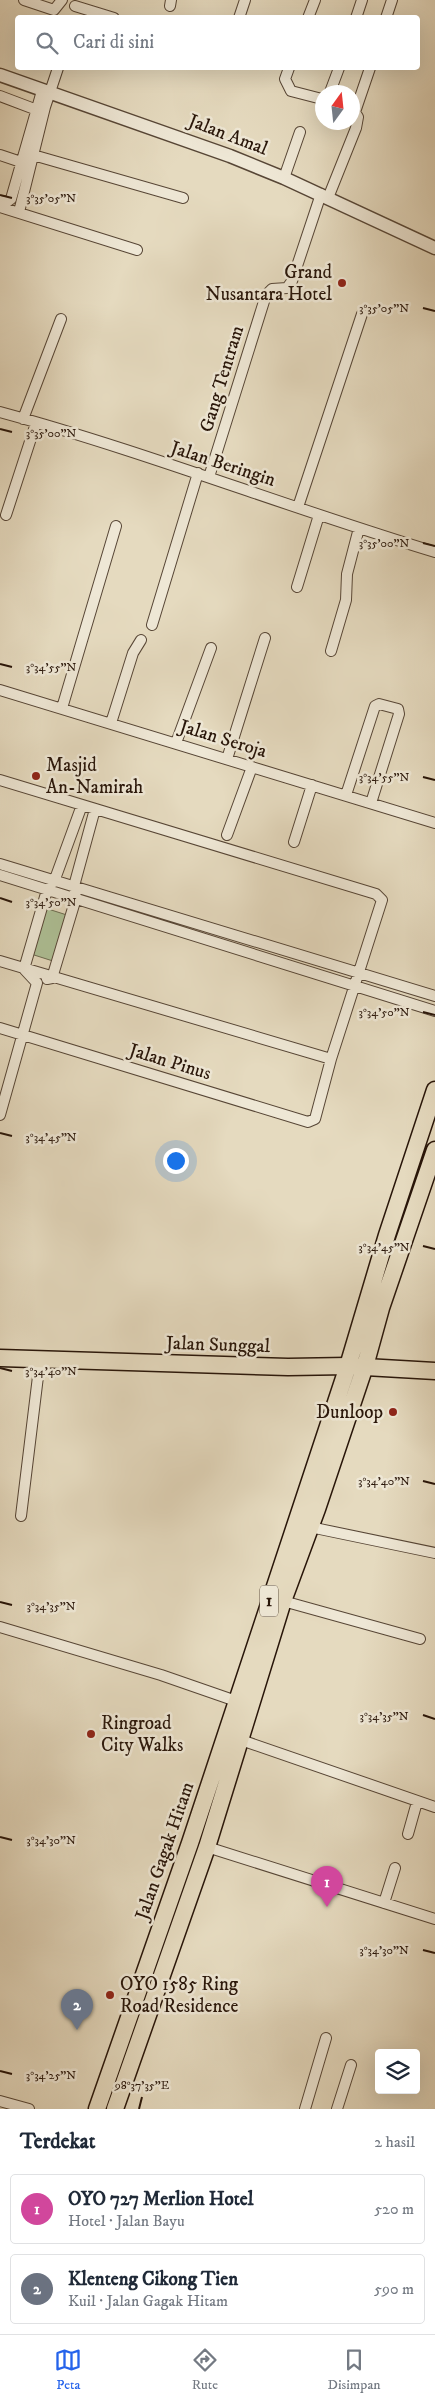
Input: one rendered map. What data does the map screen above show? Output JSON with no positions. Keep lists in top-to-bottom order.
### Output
{
  "streets": {
    "main road": ["Jalan Sunggal", "1", "Jalan Gagak Hitam"],
    "street": [
      "Jalan Amal",
      "Gang Tentram",
      "Jalan Beringin",
      "Jalan Seroja",
      "Jalan Pinus"
    ]
  },
  "crossings": [
    ["Jalan Amal", "Gang Tentram"],
    ["Gang Tentram", "Jalan Beringin"],
    ["Jalan Sunggal", "Jalan Gagak Hitam"]
  ],
  "places": [
    "Grand Nusantara Hotel",
    "Masjid An-Namirah",
    "Dunloop",
    "Ringroad City Walks",
    "OYO 1585 Ring Road Residence"
  ],
  "north": "top",
  "page": {
    "search": "Cari di sini",
    "pins": ["1", "2"],
    "heading": ["Terdekat", "2 hasil"],
    "list": [
      {
        "mark": "1",
        "name": "OYO 727 Merlion Hotel",
        "note": "Hotel · Jalan Bayu",
        "value": "520 m"
      },
      {
        "mark": "2",
        "name": "Klenteng Cikong Tien",
        "note": "Kuil · Jalan Gagak Hitam",
        "value": "590 m"
      }
    ],
    "nav": ["Peta", "Rute", "Disimpan"]
  },
  "coordinates": [
    "3°35'05\"N",
    "3°35'00\"N",
    "3°34'55\"N",
    "3°34'50\"N",
    "3°34'45\"N",
    "3°34'40\"N",
    "3°34'35\"N",
    "3°34'30\"N",
    "3°34'25\"N",
    "98°37'35\"E"
  ]
}
